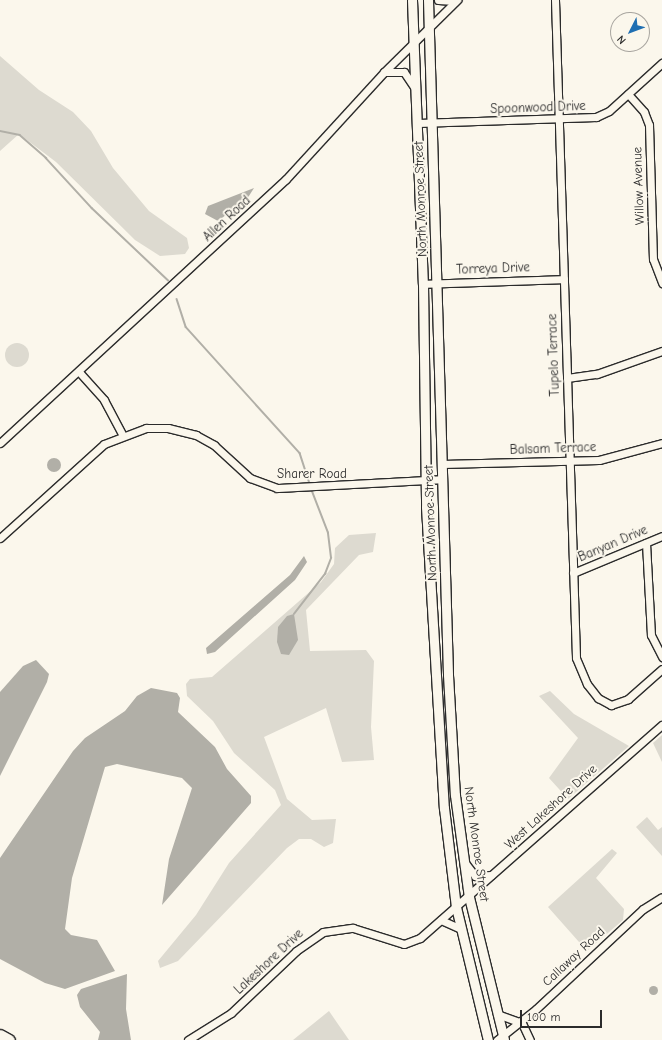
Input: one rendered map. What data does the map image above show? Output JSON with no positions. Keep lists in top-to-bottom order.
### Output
{
  "streets": {
    "main road": ["North Monroe Street"],
    "street": [
      "Spoonwood Drive",
      "Willow Avenue",
      "Allen Road",
      "Torreya Drive",
      "Tupelo Terrace",
      "Balsam Terrace",
      "Sharer Road",
      "Banyan Drive",
      "West Lakeshore Drive",
      "Callaway Road",
      "Lakeshore Drive"
    ]
  },
  "crossings": [
    ["Spoonwood Drive", "Willow Avenue"],
    ["Spoonwood Drive", "North Monroe Street"],
    ["Spoonwood Drive", "Tupelo Terrace"],
    ["North Monroe Street", "Allen Road"],
    ["North Monroe Street", "Torreya Drive"],
    ["North Monroe Street", "Balsam Terrace"],
    ["North Monroe Street", "Sharer Road"],
    ["North Monroe Street", "West Lakeshore Drive"],
    ["North Monroe Street", "Callaway Road"],
    ["North Monroe Street", "Lakeshore Drive"],
    ["Torreya Drive", "Tupelo Terrace"],
    ["Tupelo Terrace", "Balsam Terrace"],
    ["Tupelo Terrace", "Banyan Drive"],
    ["West Lakeshore Drive", "Lakeshore Drive"]
  ],
  "scale_bar": "100 m",
  "north": "bottom left"
}
